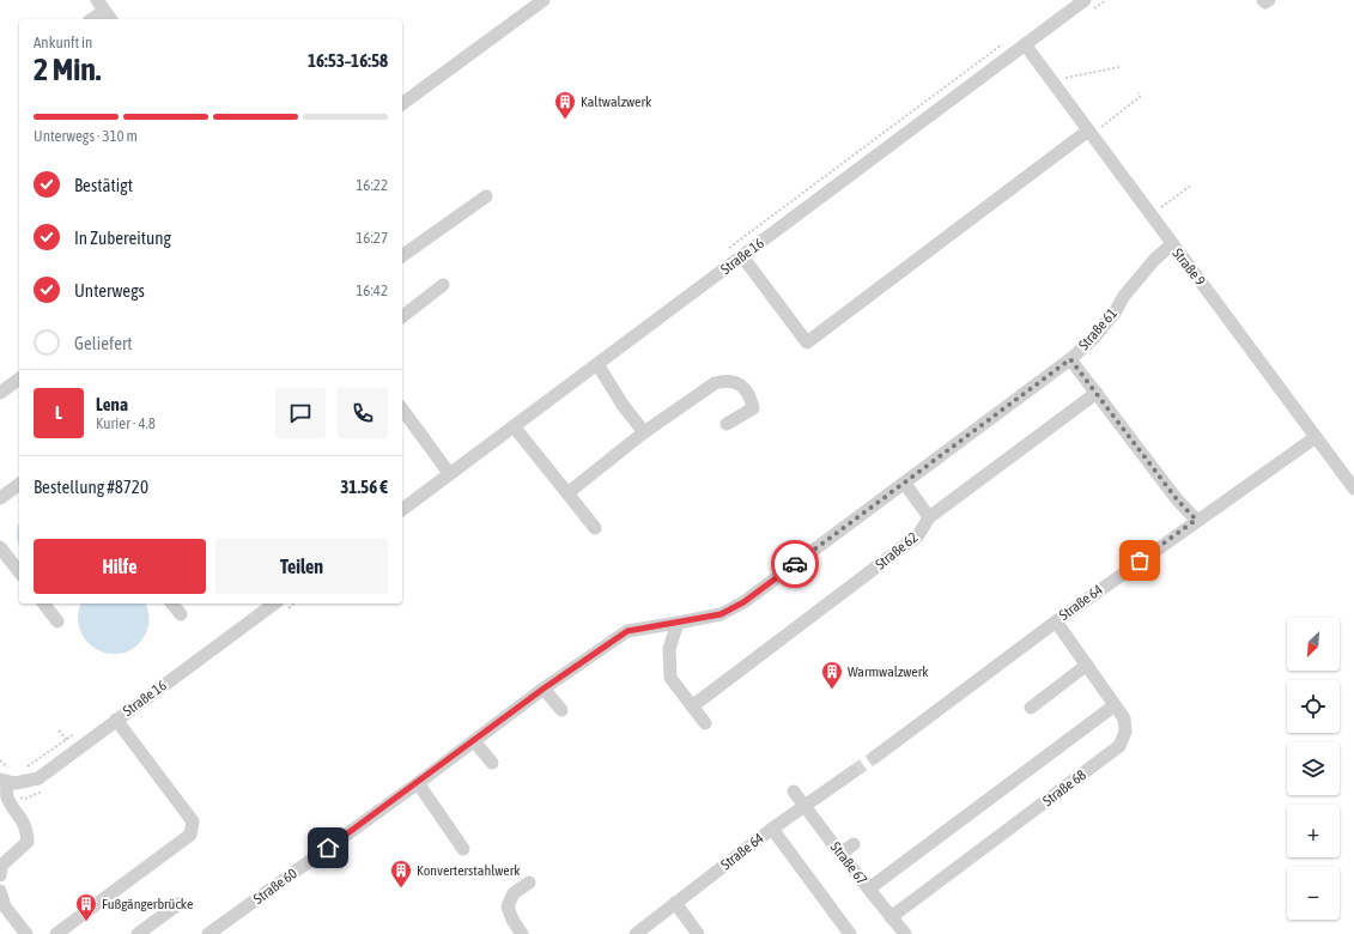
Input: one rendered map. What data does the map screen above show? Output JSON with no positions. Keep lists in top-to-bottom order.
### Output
{
  "streets": {
    "street": [
      "Straße 16",
      "Straße 9",
      "Straße 61",
      "Straße 62",
      "Straße 64",
      "Straße 68",
      "Straße 67",
      "Straße 60"
    ]
  },
  "crossings": [
    ["Straße 16", "Straße 9"],
    ["Straße 9", "Straße 61"],
    ["Straße 9", "Straße 64"],
    ["Straße 61", "Straße 60"],
    ["Straße 64", "Straße 68"],
    ["Straße 64", "Straße 67"],
    ["Straße 68", "Straße 67"]
  ],
  "places": {
    "building": [
      "Kaltwalzwerk",
      "Warmwalzwerk",
      "Konverterstahlwerk",
      "Fußgängerbrücke"
    ]
  },
  "north": "bottom left",
  "page": {
    "heading": ["2 Min.", "Ankunft in", "16:53–16:58"],
    "panel": [
      "Lena",
      "Kurier · 4.8",
      "Bestellung #8720",
      "31.56 €"
    ],
    "bar": "Unterwegs · 310 m",
    "list": [
      ["Bestätigt", "16:22"],
      ["In Zubereitung", "16:27"],
      ["Unterwegs", "16:42"],
      "Geliefert"
    ],
    "round": "L",
    "buttons": ["Hilfe", "Teilen"],
    "map_buttons": ["+", "−"]
  }
}
